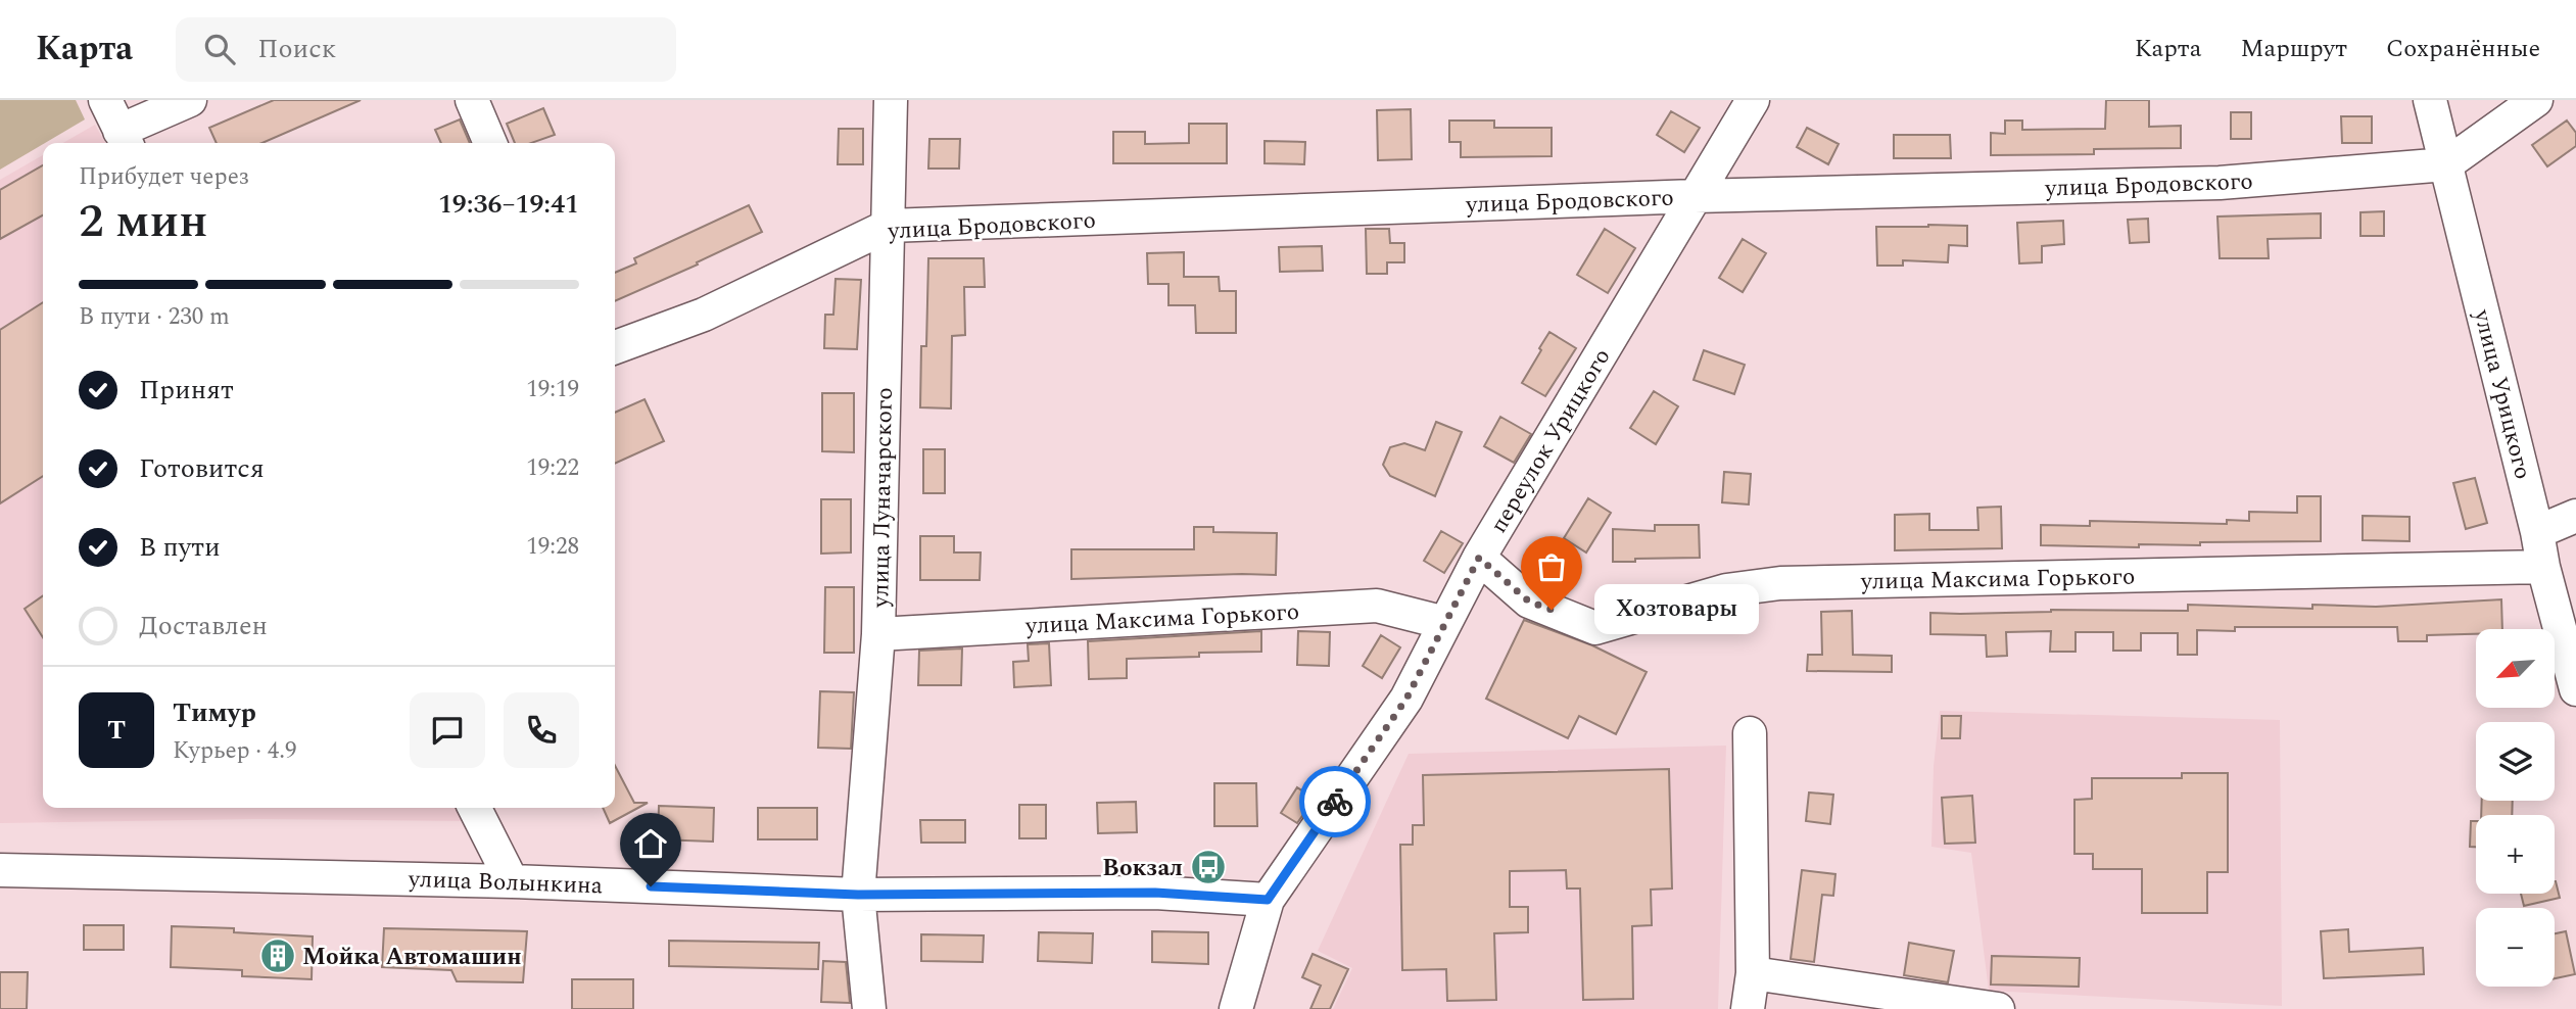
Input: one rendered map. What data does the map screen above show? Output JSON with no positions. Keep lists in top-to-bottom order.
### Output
{
  "streets": {
    "street": [
      "улица Бродовского",
      "улица Урицкого",
      "переулок Урицкого",
      "улица Луначарского",
      "улица Максима Горького",
      "улица Волынкина"
    ]
  },
  "crossings": [
    ["улица Бродовского", "улица Урицкого"],
    ["улица Бродовского", "переулок Урицкого"],
    ["улица Бродовского", "улица Луначарского"],
    ["улица Урицкого", "улица Максима Горького"],
    ["переулок Урицкого", "улица Максима Горького"],
    ["переулок Урицкого", "улица Волынкина"],
    ["улица Луначарского", "улица Максима Горького"],
    ["улица Луначарского", "улица Волынкина"]
  ],
  "places": {
    "other": ["Хозтовары"],
    "bus stop": ["Вокзал"],
    "building": ["Мойка Автомашин"]
  },
  "north": "bottom left",
  "page": {
    "header": "Карта",
    "search": "Поиск",
    "nav": ["Карта", "Маршрут", "Сохранённые"],
    "heading": ["2 мин", "Прибудет через", "19:36–19:41"],
    "panel": ["Тимур", "Курьер · 4.9"],
    "bar": "В пути · 230 m",
    "list": [
      ["Принят", "19:19"],
      ["Готовится", "19:22"],
      ["В пути", "19:28"],
      "Доставлен"
    ],
    "bubble": "Хозтовары",
    "map_buttons": ["+", "−"],
    "round": "Т"
  }
}
